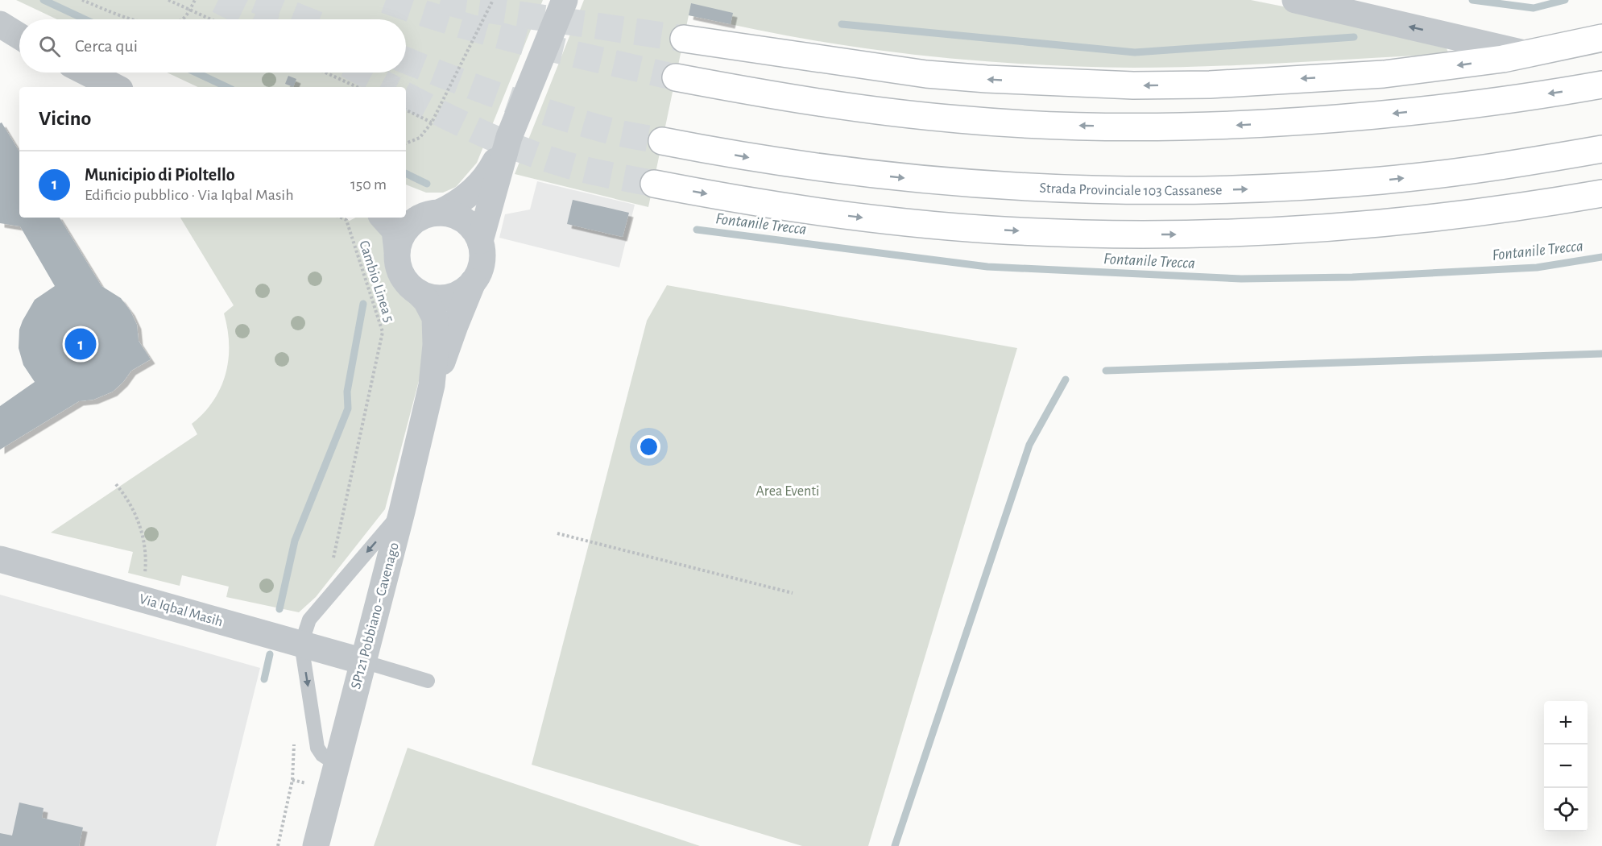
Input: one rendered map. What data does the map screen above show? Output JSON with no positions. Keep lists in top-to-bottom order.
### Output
{
  "streets": {
    "highway": ["Strada Provinciale 103 Cassanese"],
    "street": ["Via Iqbal Masih", "SP121 Pobbiano - Cavenago"],
    "path": ["Cambio Linea 5"]
  },
  "crossings": [
    ["Via Iqbal Masih", "SP121 Pobbiano - Cavenago"]
  ],
  "water": ["Fontanile Trecca"],
  "parks": ["Area Eventi"],
  "page": {
    "search": "Cerca qui",
    "heading": "Vicino",
    "list": [
      {
        "mark": "1",
        "name": "Municipio di Pioltello",
        "note": "Edificio pubblico · Via Iqbal Masih",
        "value": "150 m"
      }
    ],
    "pins": "1",
    "map_buttons": ["+", "−"]
  }
}
